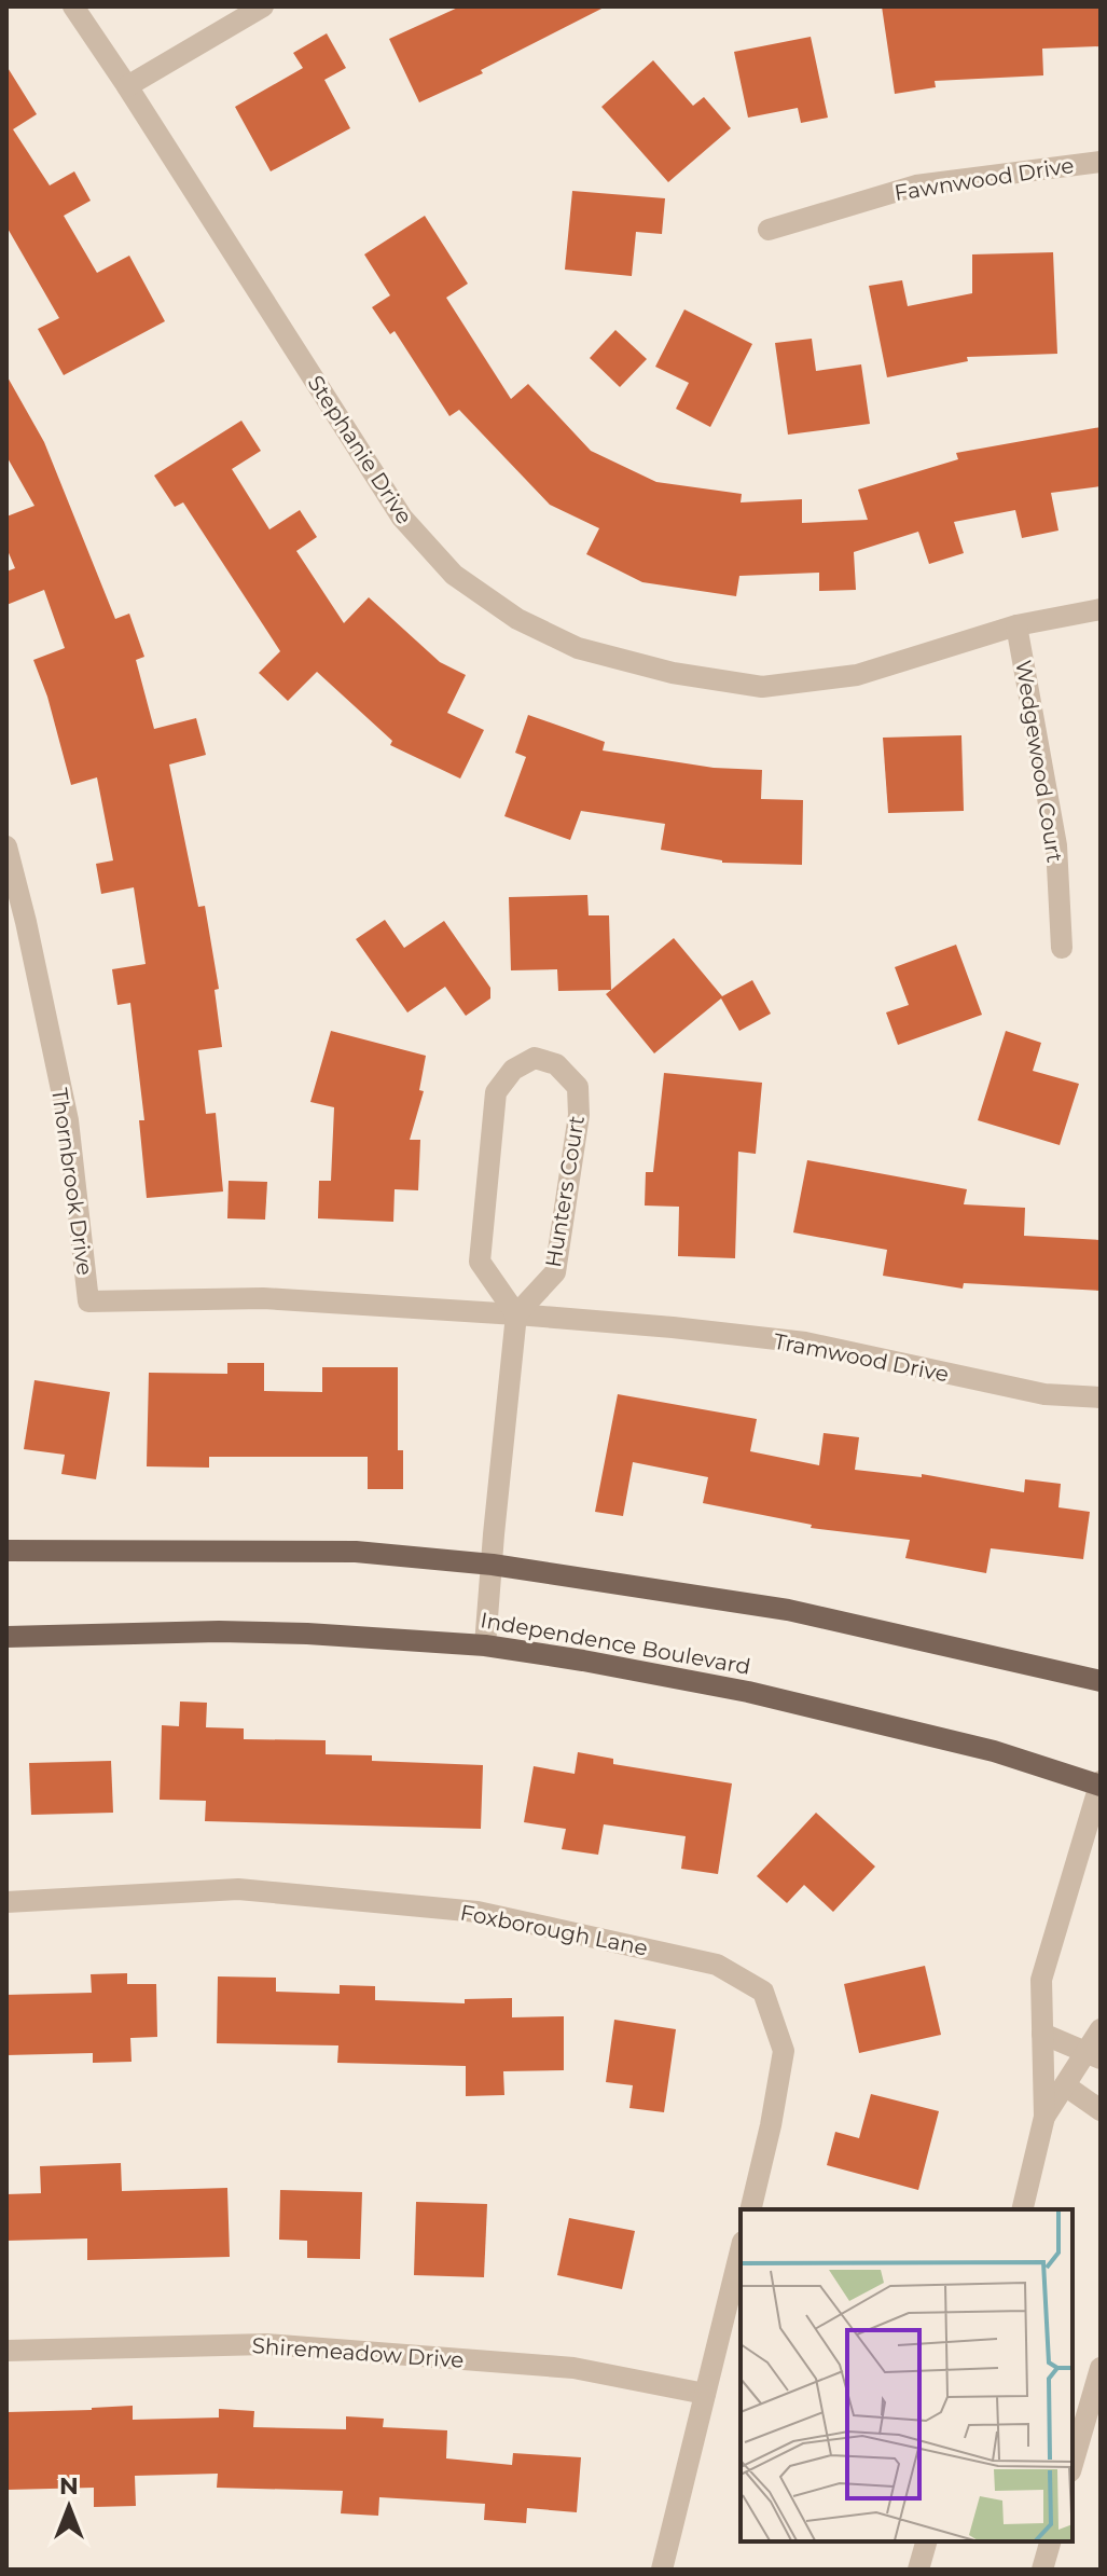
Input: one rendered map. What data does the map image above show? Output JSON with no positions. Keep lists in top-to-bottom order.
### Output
{
  "streets": {
    "main road": ["Independence Boulevard"],
    "street": [
      "Fawnwood Drive",
      "Stephanie Drive",
      "Wedgewood Court",
      "Thornbrook Drive",
      "Hunters Court",
      "Tramwood Drive",
      "Foxborough Lane",
      "Shiremeadow Drive"
    ]
  },
  "crossings": [
    ["Stephanie Drive", "Wedgewood Court"],
    ["Thornbrook Drive", "Hunters Court"],
    ["Thornbrook Drive", "Tramwood Drive"],
    ["Hunters Court", "Tramwood Drive"]
  ],
  "north": "top"
}
